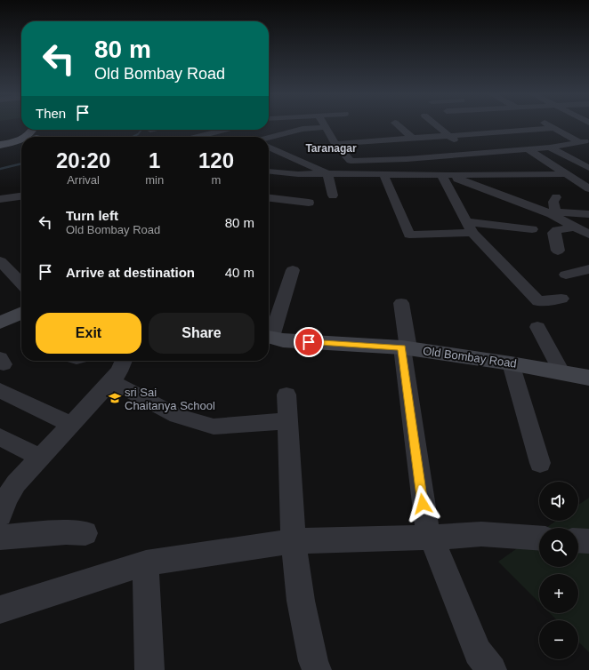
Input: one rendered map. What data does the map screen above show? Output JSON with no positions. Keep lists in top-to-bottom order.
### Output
{
  "streets": {
    "main road": ["Old Bombay Road"]
  },
  "districts": ["Taranagar"],
  "places": {
    "school or university": ["sri Sai Chaitanya School"]
  },
  "page": {
    "turn": ["80 m", "Old Bombay Road"],
    "then": "Then",
    "eta": [
      "20:20",
      "Arrival",
      "1",
      "min",
      "120",
      "m"
    ],
    "list": [
      {
        "name": "Turn left",
        "note": "Old Bombay Road",
        "value": "80 m"
      },
      {
        "name": "Arrive at destination",
        "value": "40 m"
      }
    ],
    "buttons": ["Exit", "Share"],
    "map_buttons": ["+", "−"]
  }
}
